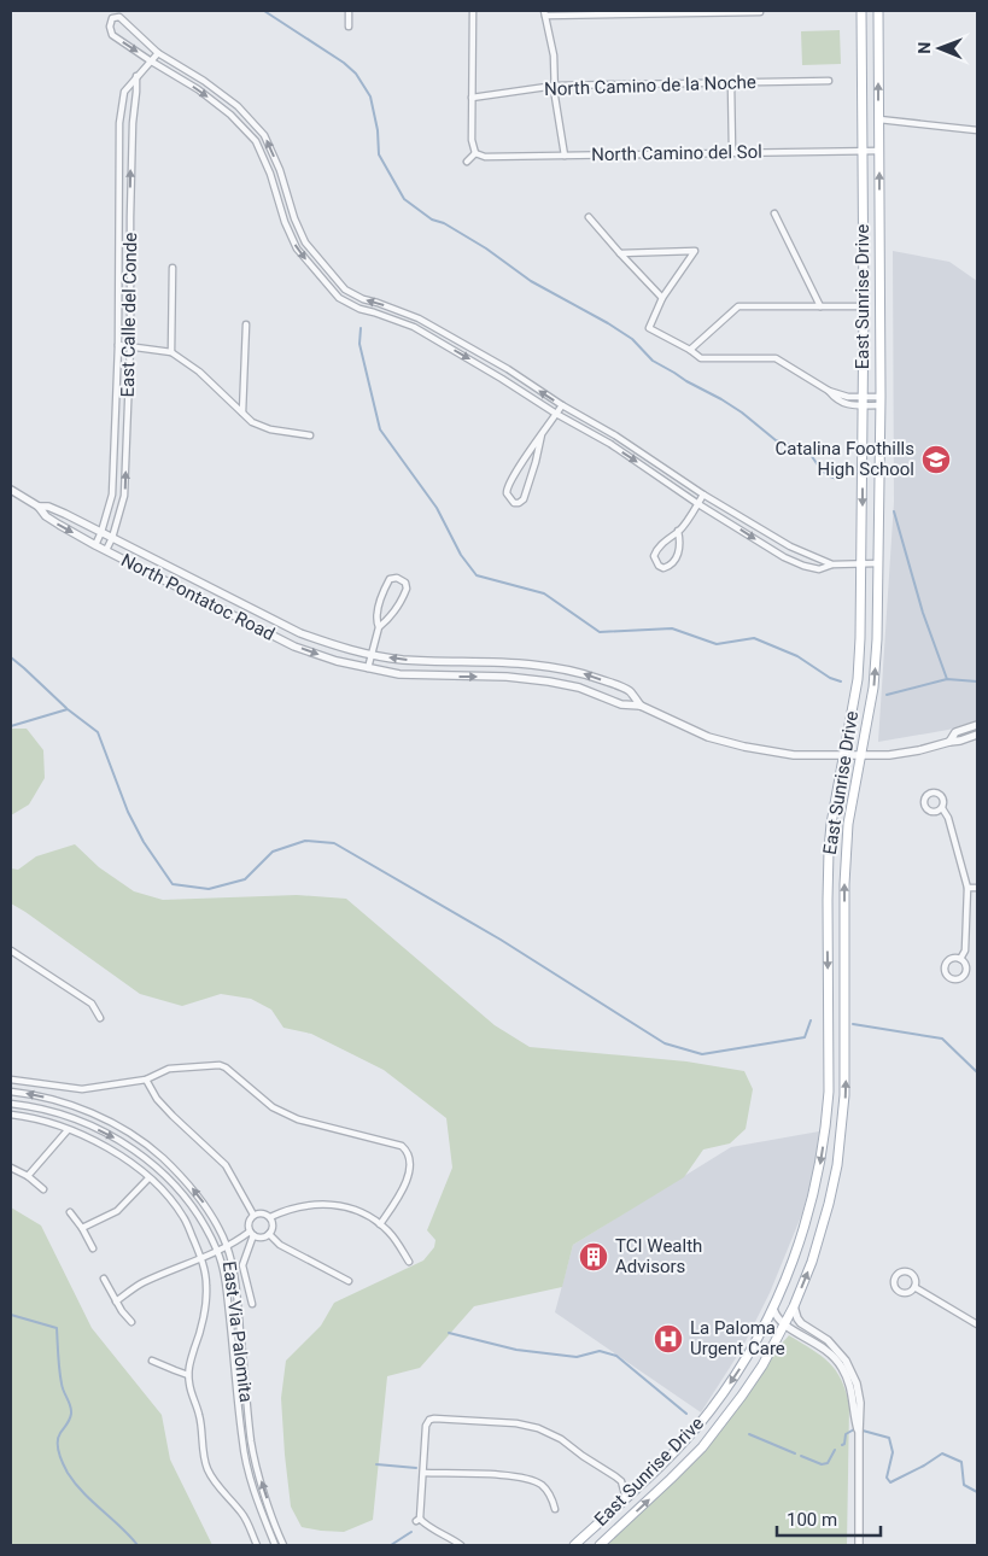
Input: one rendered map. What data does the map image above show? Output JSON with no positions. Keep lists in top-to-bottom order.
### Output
{
  "streets": {
    "main road": ["East Sunrise Drive"],
    "street": [
      "North Camino de la Noche",
      "North Camino del Sol",
      "East Calle del Conde",
      "North Pontatoc Road",
      "East Via Palomita"
    ]
  },
  "crossings": [
    ["North Camino del Sol", "East Sunrise Drive"],
    ["East Sunrise Drive", "North Pontatoc Road"],
    ["East Calle del Conde", "North Pontatoc Road"]
  ],
  "places": {
    "school or university": ["Catalina Foothills High School"],
    "building": ["TCI Wealth Advisors"],
    "hospital": ["La Paloma Urgent Care"]
  },
  "scale_bar": "100 m",
  "north": "left"
}
